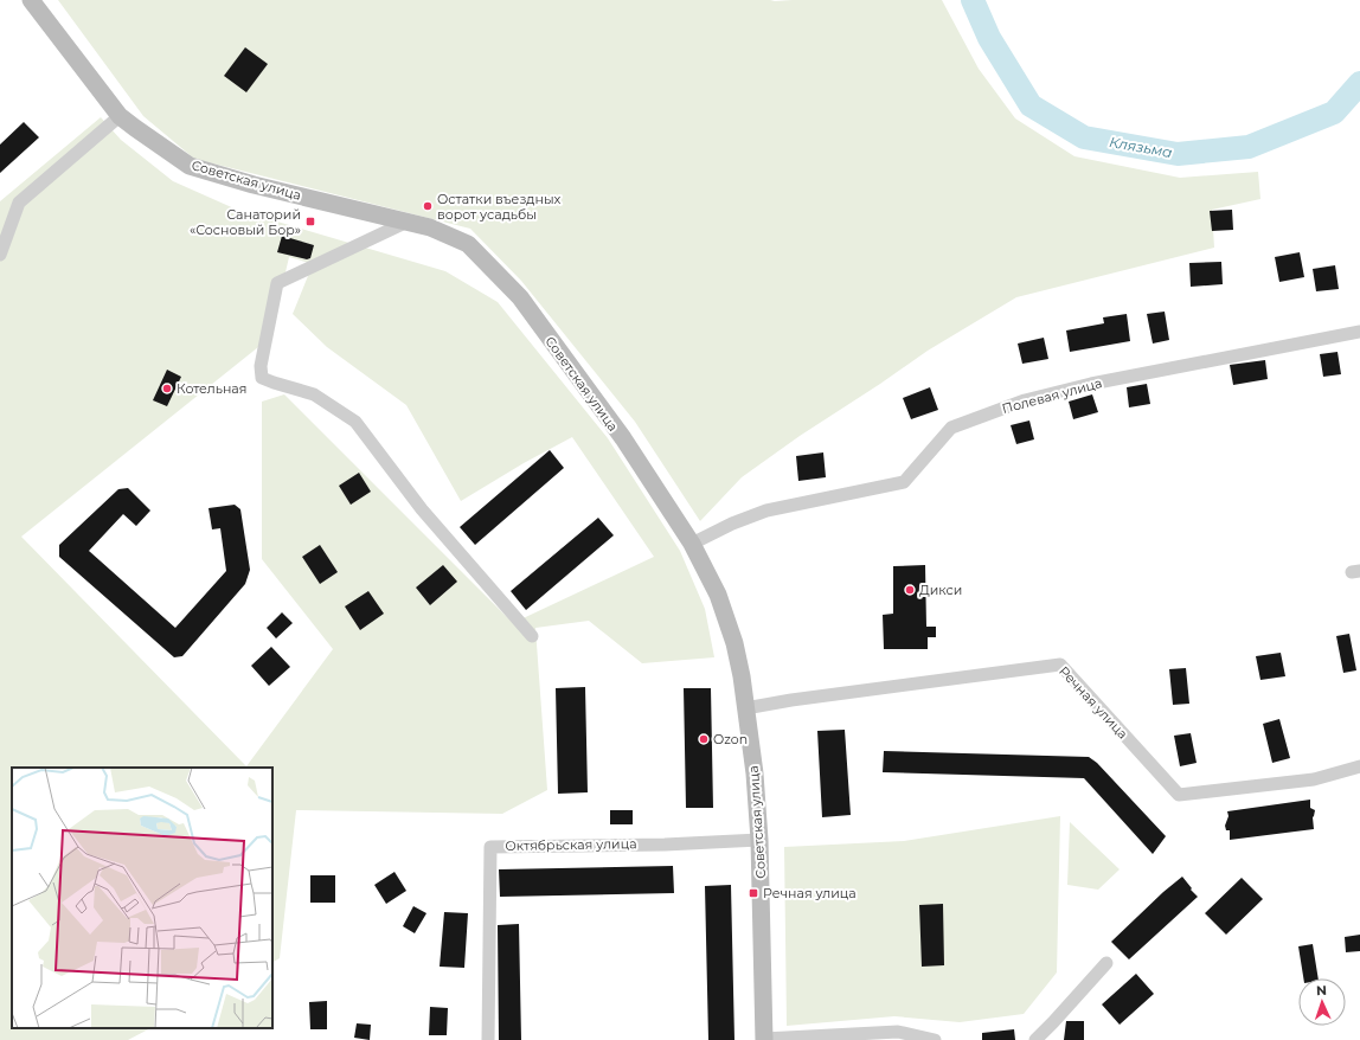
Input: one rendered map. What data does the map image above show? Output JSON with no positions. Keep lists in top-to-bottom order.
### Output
{
  "streets": {
    "main road": ["Советская улица"],
    "street": ["Полевая улица", "Речная улица", "Октябрьская улица"]
  },
  "crossings": [
    ["Советская улица", "Полевая улица"],
    ["Советская улица", "Речная улица"],
    ["Советская улица", "Октябрьская улица"]
  ],
  "water": ["Клязьма"],
  "places": {
    "other": [
      "Остатки въездных ворот усадьбы",
      "Котельная",
      "Дикси",
      "Ozon"
    ],
    "transit": ["Санаторий «Сосновый Бор»", "Речная улица"]
  },
  "north": "top"
}
